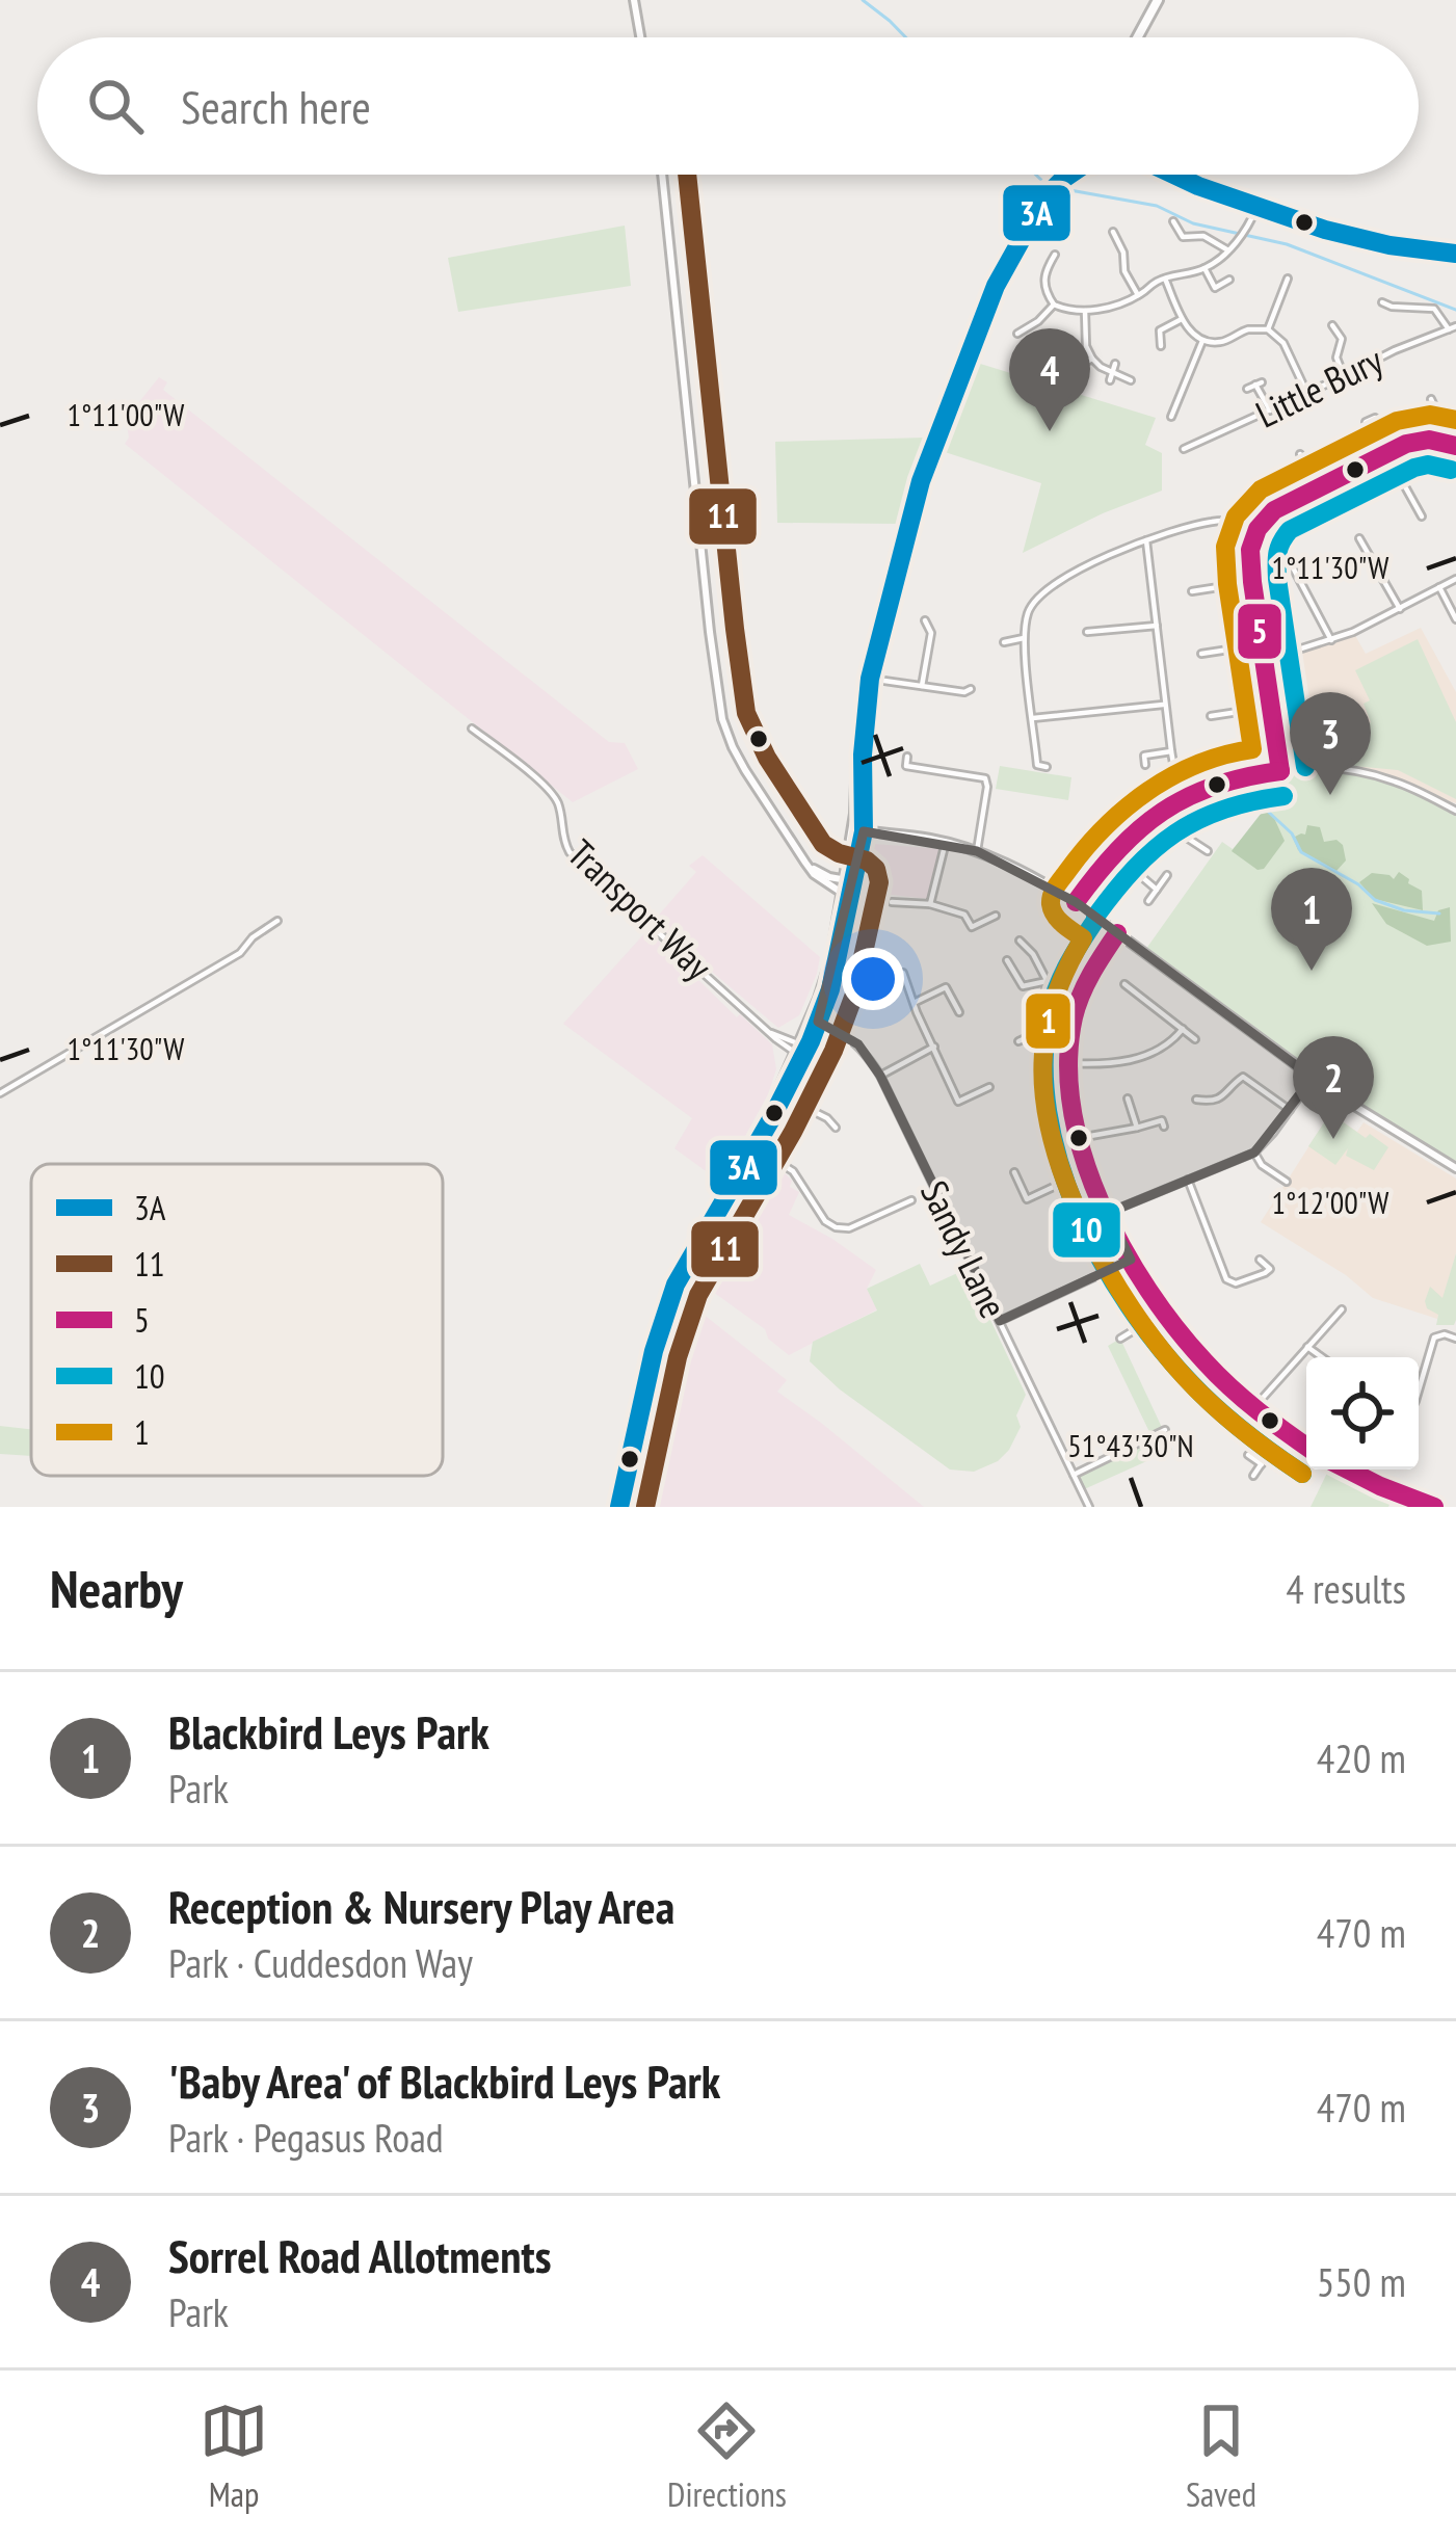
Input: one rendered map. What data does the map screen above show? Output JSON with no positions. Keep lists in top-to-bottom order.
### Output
{
  "streets": {
    "street": ["Little Bury", "Transport Way", "Sandy Lane"]
  },
  "lines": [
    "transit line 3A",
    "transit line 11",
    "transit line 1",
    "transit line 5",
    "transit line 10"
  ],
  "legend": [
    "3A",
    "11",
    "5",
    "10",
    "1"
  ],
  "page": {
    "search": "Search here",
    "pins": [
      "4",
      "3",
      "1",
      "2"
    ],
    "heading": ["Nearby", "4 results"],
    "list": [
      {
        "mark": "1",
        "name": "Blackbird Leys Park",
        "note": "Park",
        "value": "420 m"
      },
      {
        "mark": "2",
        "name": "Reception & Nursery Play Area",
        "note": "Park · Cuddesdon Way",
        "value": "470 m"
      },
      {
        "mark": "3",
        "name": "'Baby Area' of Blackbird Leys Park",
        "note": "Park · Pegasus Road",
        "value": "470 m"
      },
      {
        "mark": "4",
        "name": "Sorrel Road Allotments",
        "note": "Park",
        "value": "550 m"
      }
    ],
    "nav": ["Map", "Directions", "Saved"]
  },
  "coordinates": [
    "1°11'00\"W",
    "1°11'30\"W",
    "1°12'00\"W",
    "51°43'30\"N"
  ]
}
